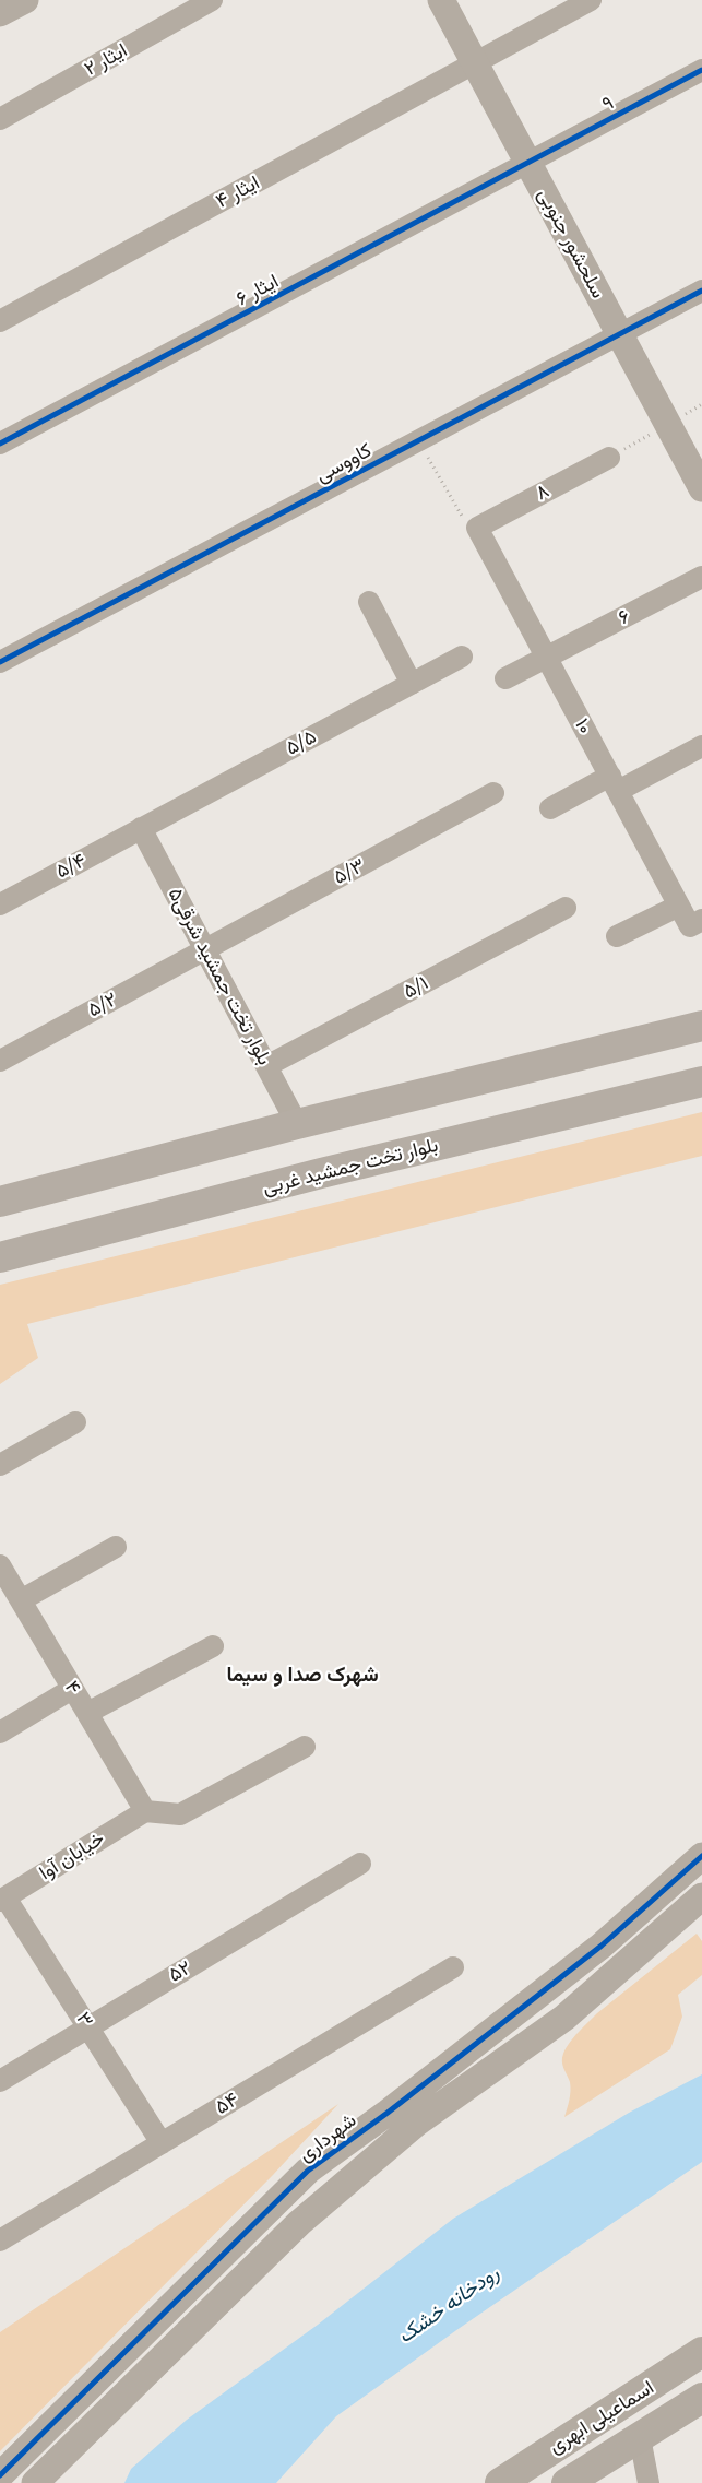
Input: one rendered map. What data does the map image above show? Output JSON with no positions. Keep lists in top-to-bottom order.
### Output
{
  "streets": {
    "main road": ["بلوار تخت جمشید غربی", "اسماعیلی ابهری"],
    "street": [
      "ایثار ۲",
      "۹",
      "ایثار ۴",
      "سلحشور جنوبی",
      "ایثار ۶",
      "کاووسی",
      "۸",
      "۶",
      "۱۰",
      "۵/۵",
      "۵/۴",
      "۵/۳",
      "بلوار تخت جمشید شرقی۵",
      "۵/۱",
      "۵/۲",
      "۴",
      "خیابان آوا",
      "۵۲",
      "۳",
      "۵۴",
      "شهرداری"
    ]
  },
  "crossings": [
    ["۹", "سلحشور جنوبی"],
    ["۹", "ایثار ۶"],
    ["ایثار ۴", "سلحشور جنوبی"],
    ["سلحشور جنوبی", "ایثار ۶"],
    ["سلحشور جنوبی", "کاووسی"],
    ["۸", "۱۰"],
    ["۶", "۱۰"],
    ["۵/۵", "۵/۴"],
    ["۵/۵", "بلوار تخت جمشید شرقی۵"],
    ["۵/۴", "بلوار تخت جمشید شرقی۵"],
    ["۵/۳", "بلوار تخت جمشید شرقی۵"],
    ["۵/۳", "۵/۲"],
    ["بلوار تخت جمشید شرقی۵", "۵/۱"],
    ["بلوار تخت جمشید شرقی۵", "۵/۲"],
    ["۴", "خیابان آوا"],
    ["خیابان آوا", "۳"],
    ["۵۲", "۳"],
    ["۳", "۵۴"]
  ],
  "districts": ["شهرک صدا و سیما"],
  "water": ["رودخانه خشک"]
}
